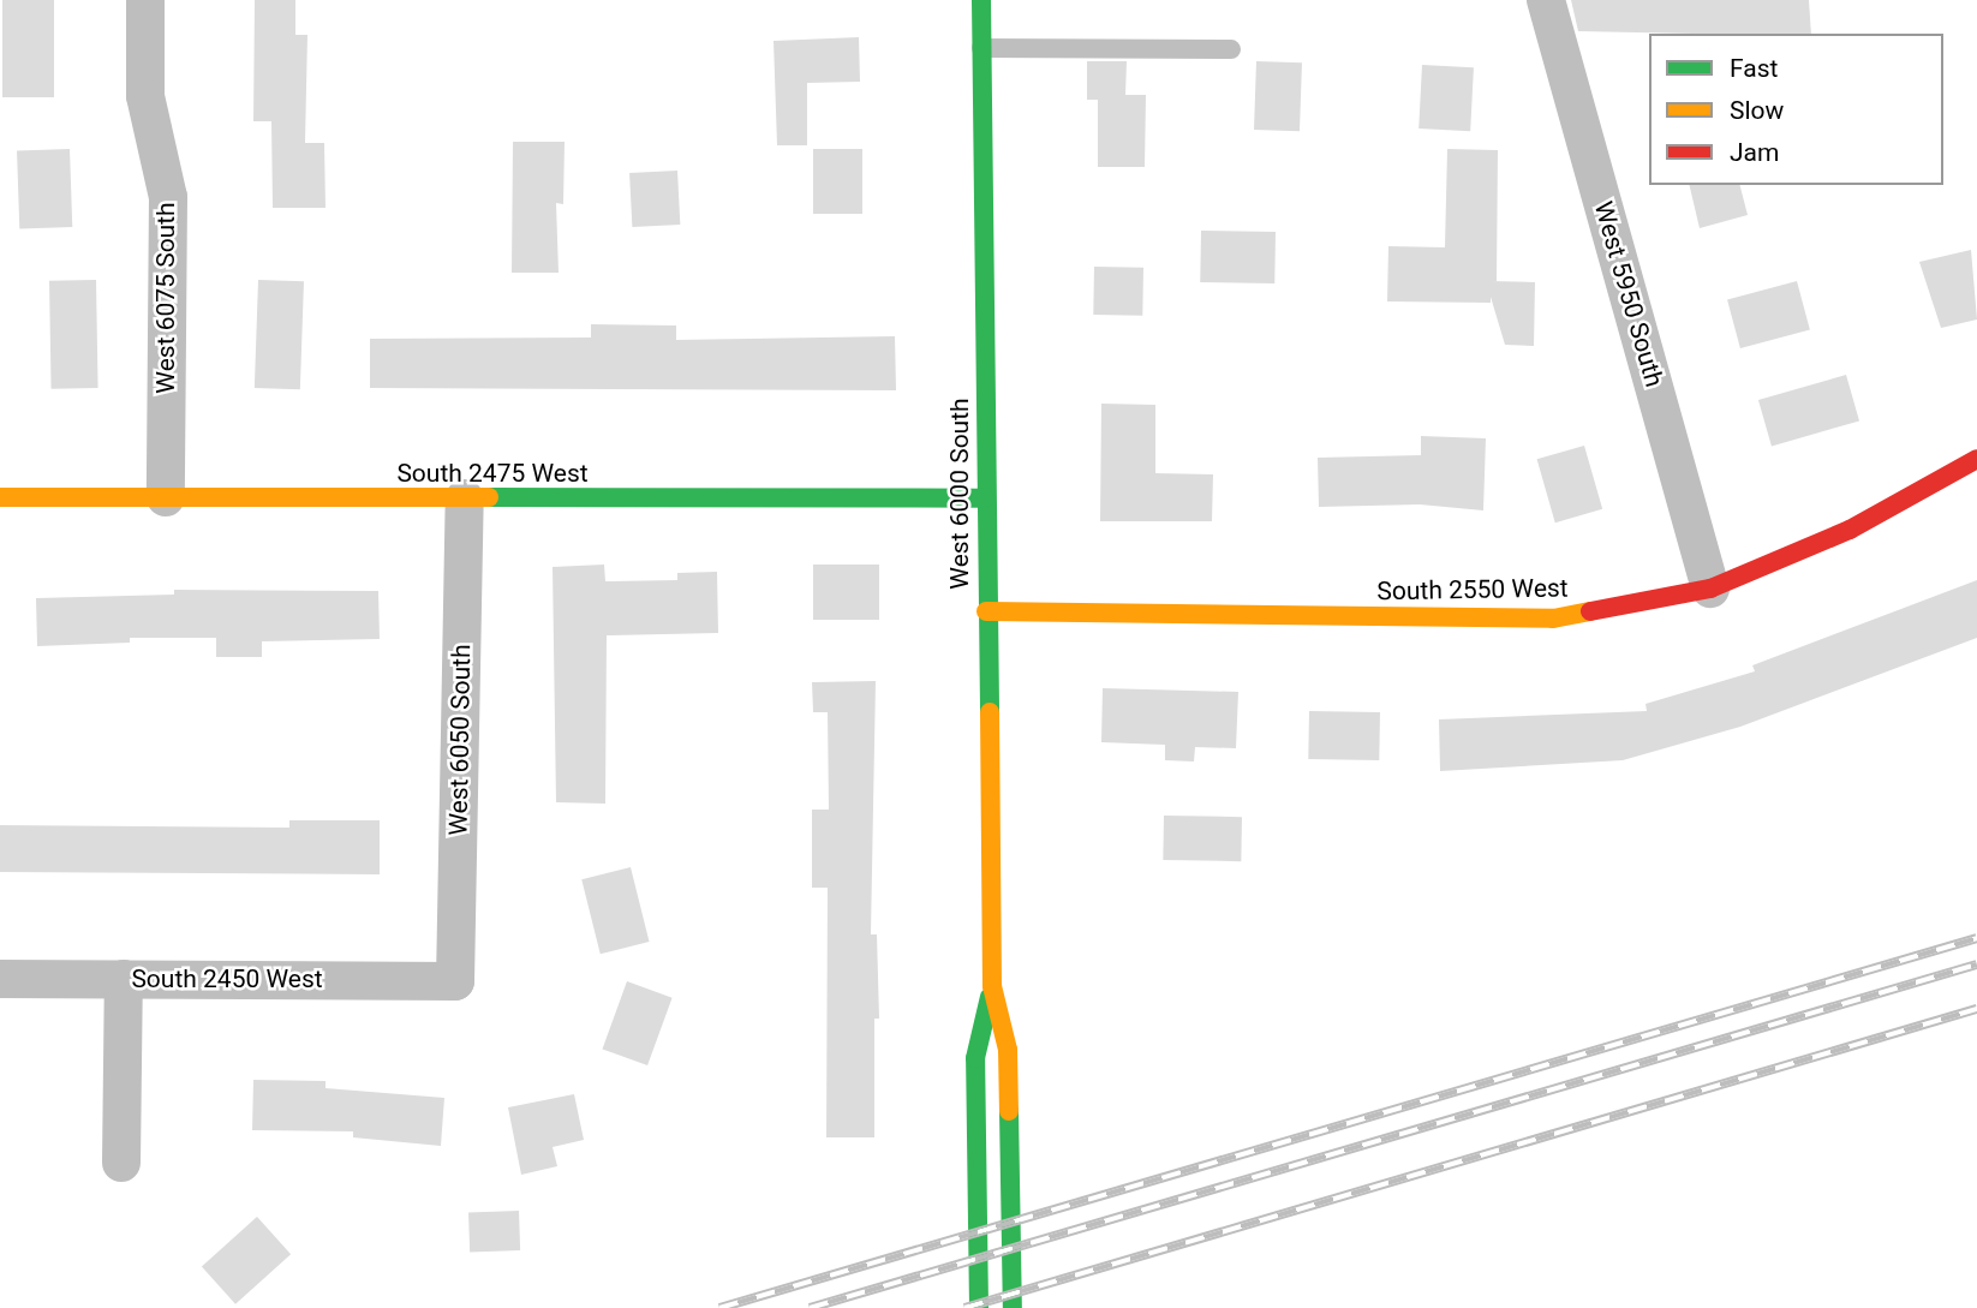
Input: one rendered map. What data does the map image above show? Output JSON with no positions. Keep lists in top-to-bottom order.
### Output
{
  "streets": {
    "street": [
      "West 5950 South",
      "West 6075 South",
      "South 2475 West",
      "West 6000 South",
      "South 2550 West",
      "West 6050 South",
      "South 2450 West"
    ]
  },
  "crossings": [
    ["West 5950 South", "South 2550 West"],
    ["West 6075 South", "South 2475 West"],
    ["South 2475 West", "West 6000 South"],
    ["South 2475 West", "West 6050 South"],
    ["West 6000 South", "South 2550 West"],
    ["West 6050 South", "South 2450 West"]
  ],
  "legend": ["Fast", "Slow", "Jam"]
}
